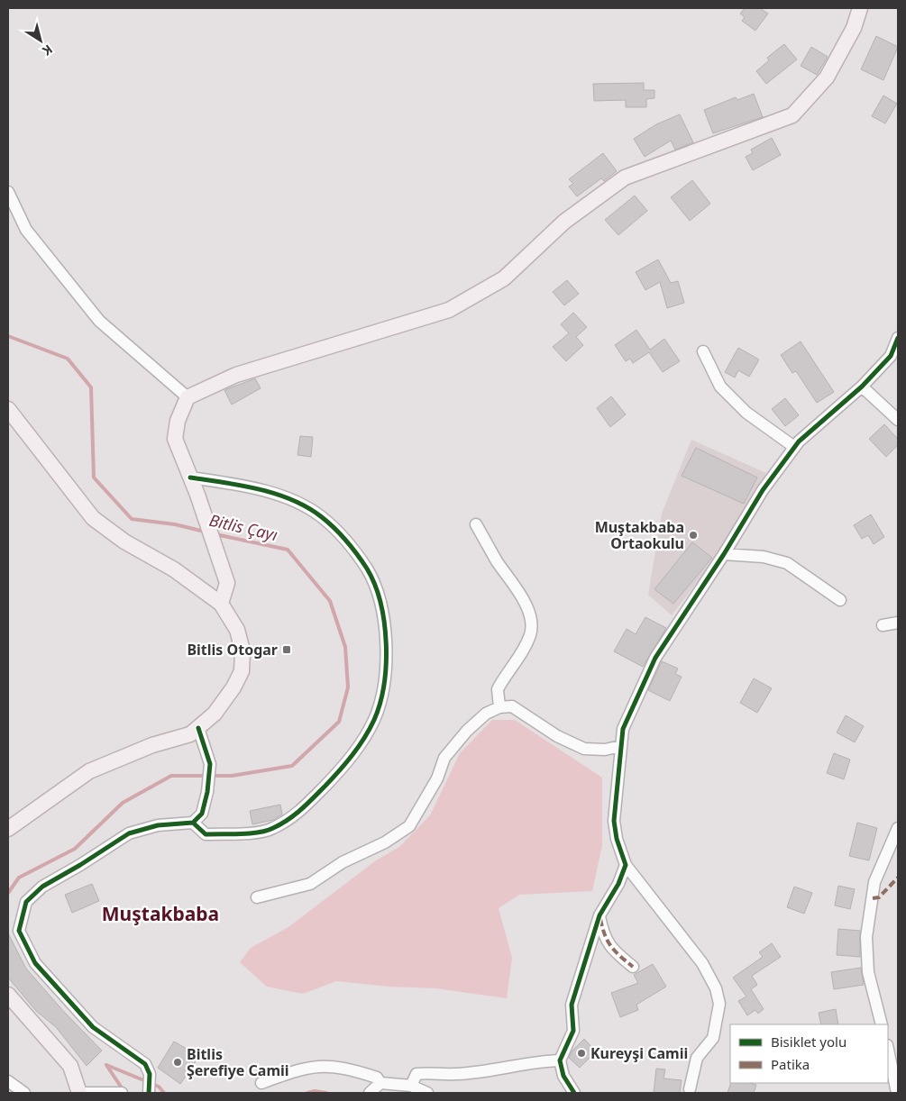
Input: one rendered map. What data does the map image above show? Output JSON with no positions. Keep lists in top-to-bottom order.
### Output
{
  "districts": ["Muştakbaba"],
  "water": ["Bitlis Çayı"],
  "places": {
    "other": ["Muştakbaba Ortaokulu", "Kureyşi Camii", "Bitlis Şerefiye Camii"],
    "transit": ["Bitlis Otogar"]
  },
  "legend": ["Bisiklet yolu", "Patika"],
  "north": "bottom right"
}
